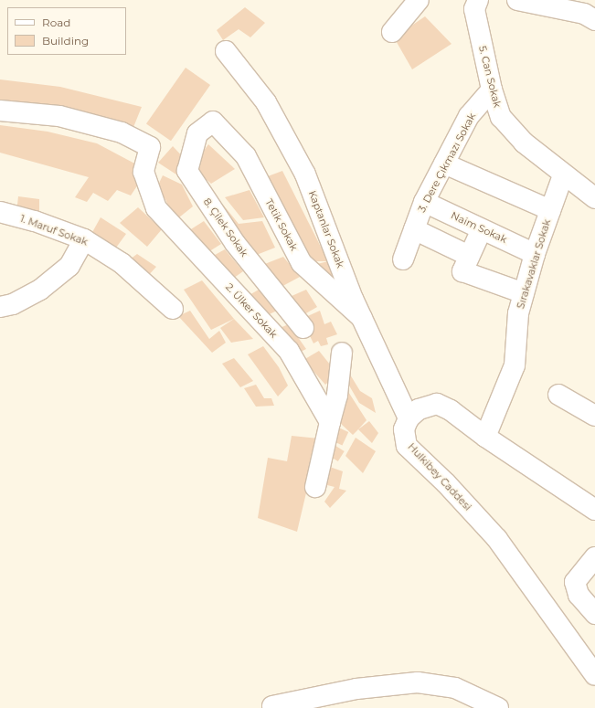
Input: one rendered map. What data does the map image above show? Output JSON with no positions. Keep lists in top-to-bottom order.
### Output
{
  "streets": {
    "street": [
      "5. Can Sokak",
      "3. Dere Çıkmazı Sokak",
      "Tetik Sokak",
      "8. Çilek Sokak",
      "Naim Sokak",
      "Kaptanlar Sokak",
      "1. Maruf Sokak",
      "Sırakavaklar Sokak",
      "2. Ülker Sokak",
      "Hulkibey Caddesi"
    ]
  },
  "crossings": [
    ["5. Can Sokak", "3. Dere Çıkmazı Sokak"],
    ["5. Can Sokak", "Sırakavaklar Sokak"],
    ["3. Dere Çıkmazı Sokak", "Naim Sokak"],
    ["Tetik Sokak", "8. Çilek Sokak"],
    ["Tetik Sokak", "Kaptanlar Sokak"],
    ["Naim Sokak", "Sırakavaklar Sokak"],
    ["Kaptanlar Sokak", "Hulkibey Caddesi"]
  ],
  "legend": ["Road", "Building"]
}
